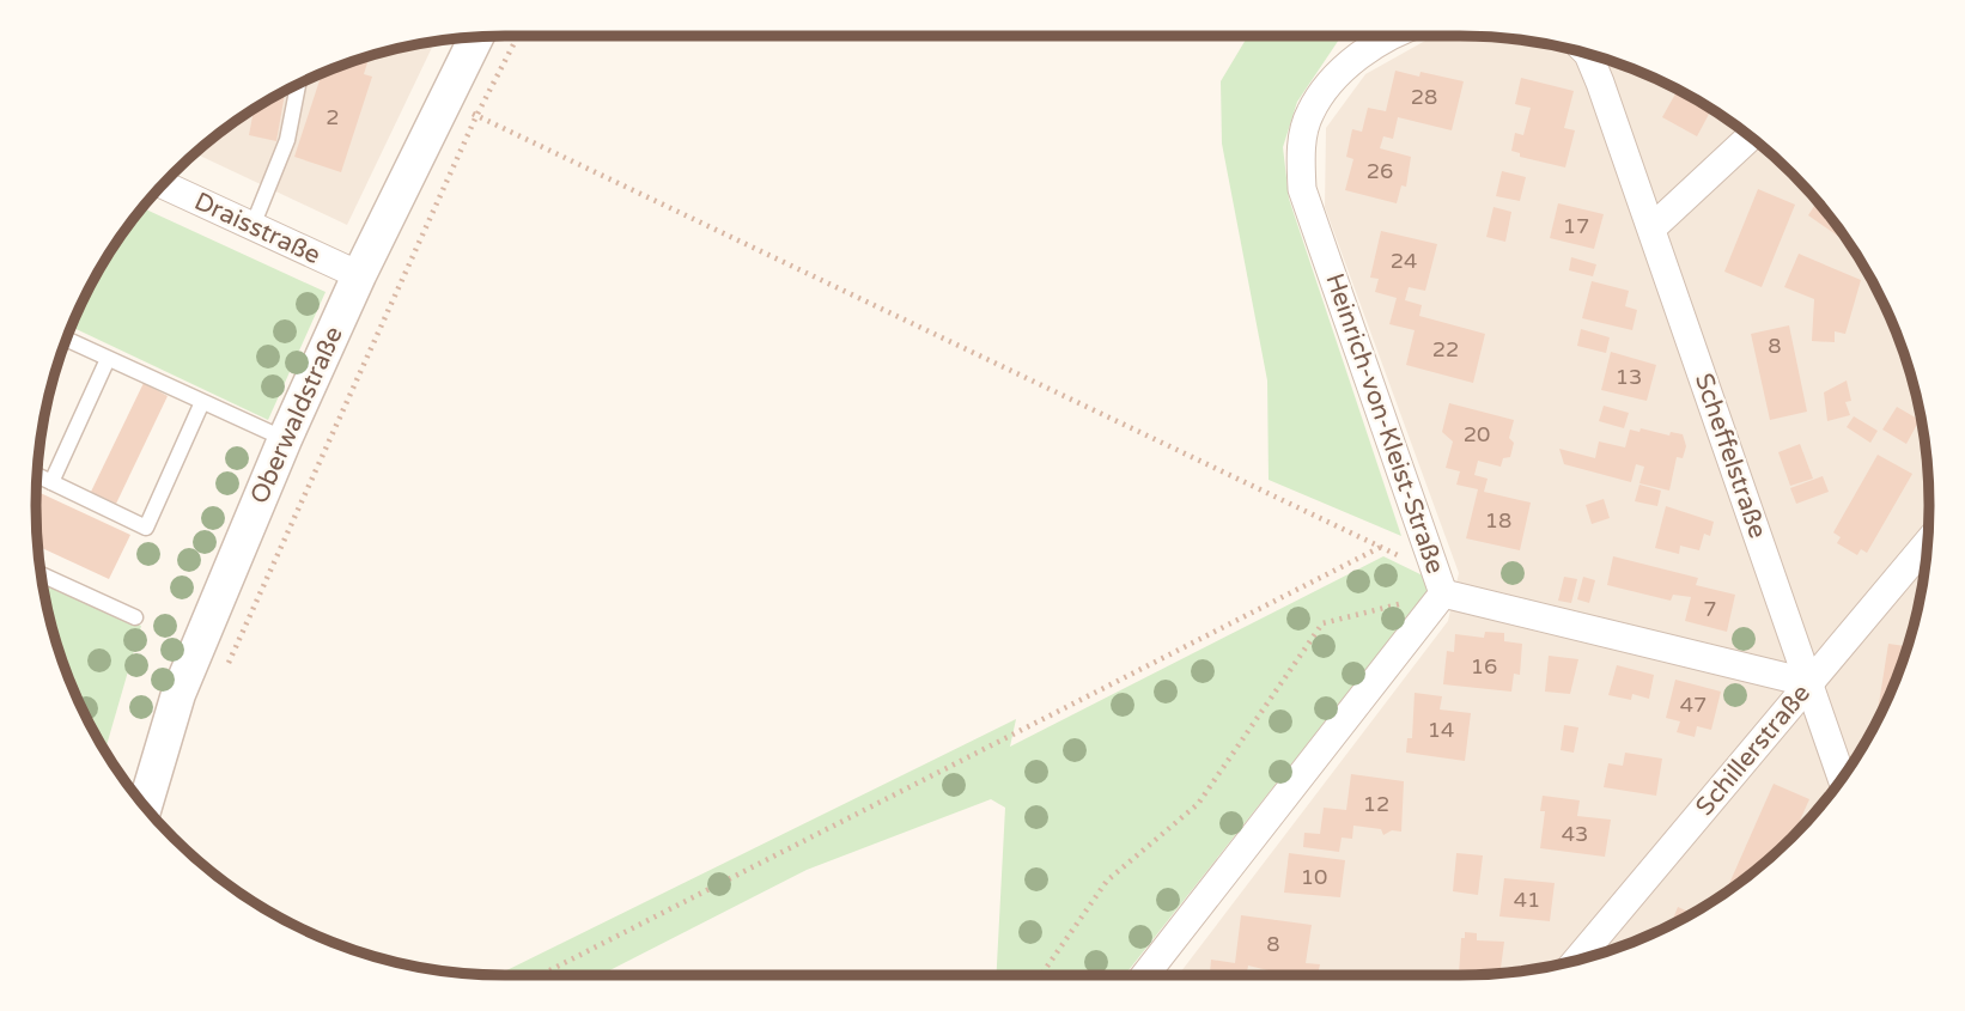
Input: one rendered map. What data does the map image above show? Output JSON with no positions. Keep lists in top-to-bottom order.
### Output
{
  "streets": {
    "street": [
      "Draisstraße",
      "Oberwaldstraße",
      "Heinrich-von-Kleist-Straße",
      "Scheffelstraße",
      "Schillerstraße"
    ]
  },
  "crossings": [
    ["Draisstraße", "Oberwaldstraße"],
    ["Scheffelstraße", "Schillerstraße"]
  ],
  "house_numbers": [
    "28",
    "2",
    "26",
    "17",
    "24",
    "8",
    "22",
    "13",
    "20",
    "18",
    "7",
    "16",
    "47",
    "14",
    "12",
    "43",
    "10",
    "41",
    "8"
  ]
}
